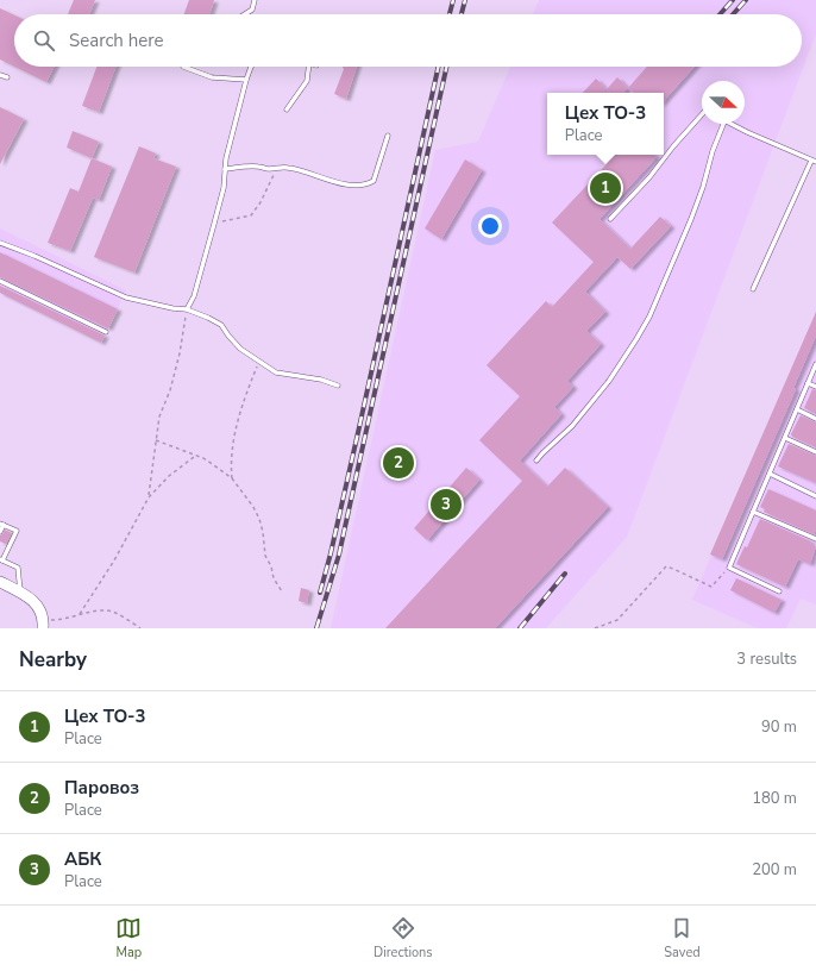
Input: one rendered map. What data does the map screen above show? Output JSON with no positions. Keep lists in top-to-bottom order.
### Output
{
  "north": "right",
  "page": {
    "search": "Search here",
    "popup": ["Цех ТО-3", "Place"],
    "pins": ["1", "2", "3"],
    "heading": ["Nearby", "3 results"],
    "list": [
      {
        "mark": "1",
        "name": "Цех ТО-3",
        "note": "Place",
        "value": "90 m"
      },
      {
        "mark": "2",
        "name": "Паровоз",
        "note": "Place",
        "value": "180 m"
      },
      {
        "mark": "3",
        "name": "АБК",
        "note": "Place",
        "value": "200 m"
      }
    ],
    "nav": ["Map", "Directions", "Saved"]
  }
}
